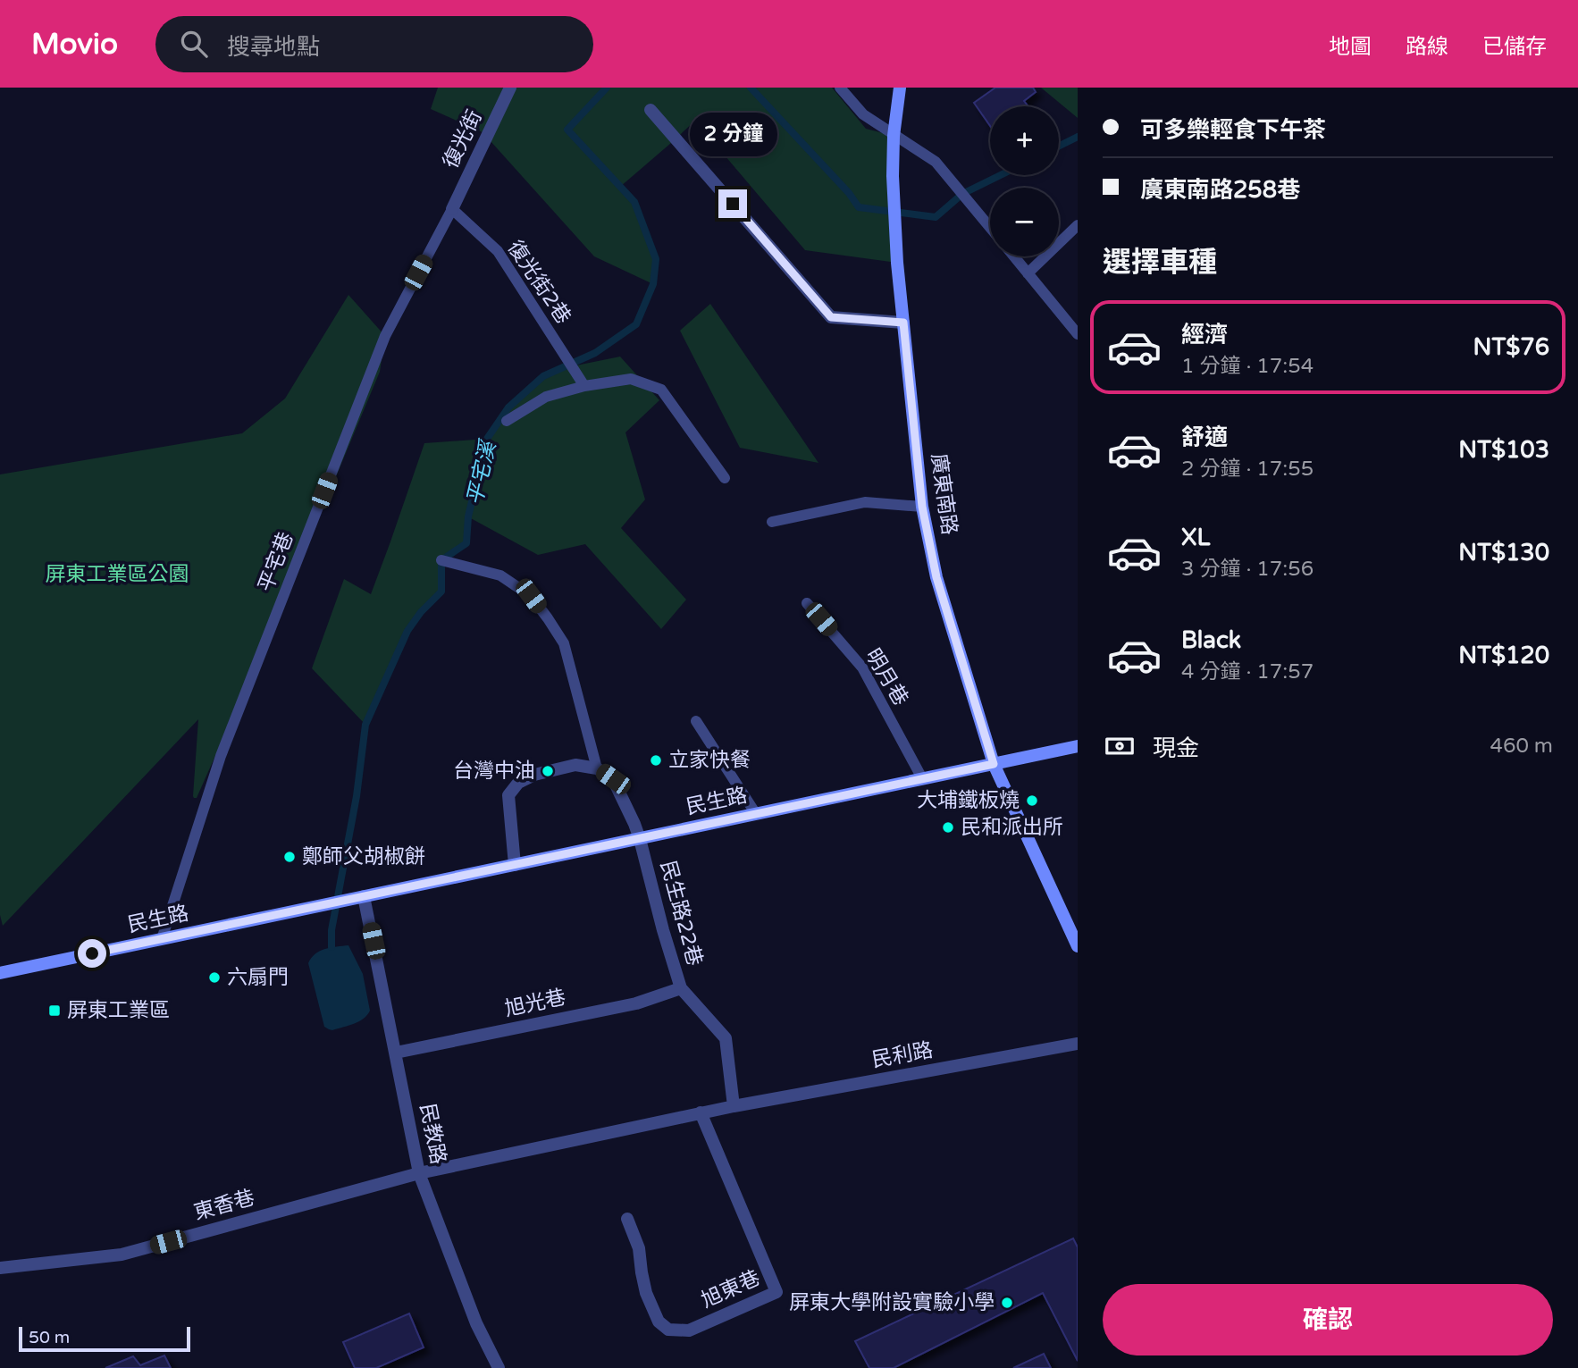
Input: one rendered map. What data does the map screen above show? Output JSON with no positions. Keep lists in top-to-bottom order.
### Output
{
  "streets": {
    "street": [
      "復光街",
      "廣東南路",
      "民生路",
      "民生路22巷",
      "旭光巷",
      "民利路",
      "民教路",
      "東香巷",
      "旭東巷"
    ],
    "lane": ["復光街2巷", "平宅巷", "明月巷"]
  },
  "crossings": [
    ["復光街", "復光街2巷"],
    ["復光街", "平宅巷"],
    ["復光街2巷", "平宅巷"],
    ["廣東南路", "民生路"],
    ["平宅巷", "民生路"],
    ["明月巷", "民生路"],
    ["民生路", "民生路22巷"],
    ["民生路", "民教路"],
    ["民生路22巷", "旭光巷"],
    ["旭光巷", "民教路"],
    ["民教路", "東香巷"]
  ],
  "water": ["平宅溪"],
  "parks": ["屏東工業區公園"],
  "places": {
    "other": [
      "立家快餐",
      "台灣中油",
      "大埔鐵板燒",
      "民和派出所",
      "鄭師父胡椒餅",
      "六扇門",
      "屏東大學附設實驗小學"
    ],
    "transit": ["屏東工業區"]
  },
  "scale_bar": "50 m",
  "page": {
    "header": "Movio",
    "search": "搜尋地點",
    "nav": ["地圖", "路線", "已儲存"],
    "banner": ["可多樂輕食下午茶", "廣東南路258巷"],
    "map_buttons": ["+", "−"],
    "bubble": "2 分鐘",
    "heading": "選擇車種",
    "list": [
      {
        "name": "經濟",
        "note": "1 分鐘 · 17:54",
        "value": "NT$76"
      },
      {
        "name": "舒適",
        "note": "2 分鐘 · 17:55",
        "value": "NT$103"
      },
      {
        "name": "XL",
        "note": "3 分鐘 · 17:56",
        "value": "NT$130"
      },
      {
        "name": "Black",
        "note": "4 分鐘 · 17:57",
        "value": "NT$120"
      }
    ],
    "pay": ["現金", "460 m"],
    "buttons": "確認",
    "scale": "50 m"
  }
}
